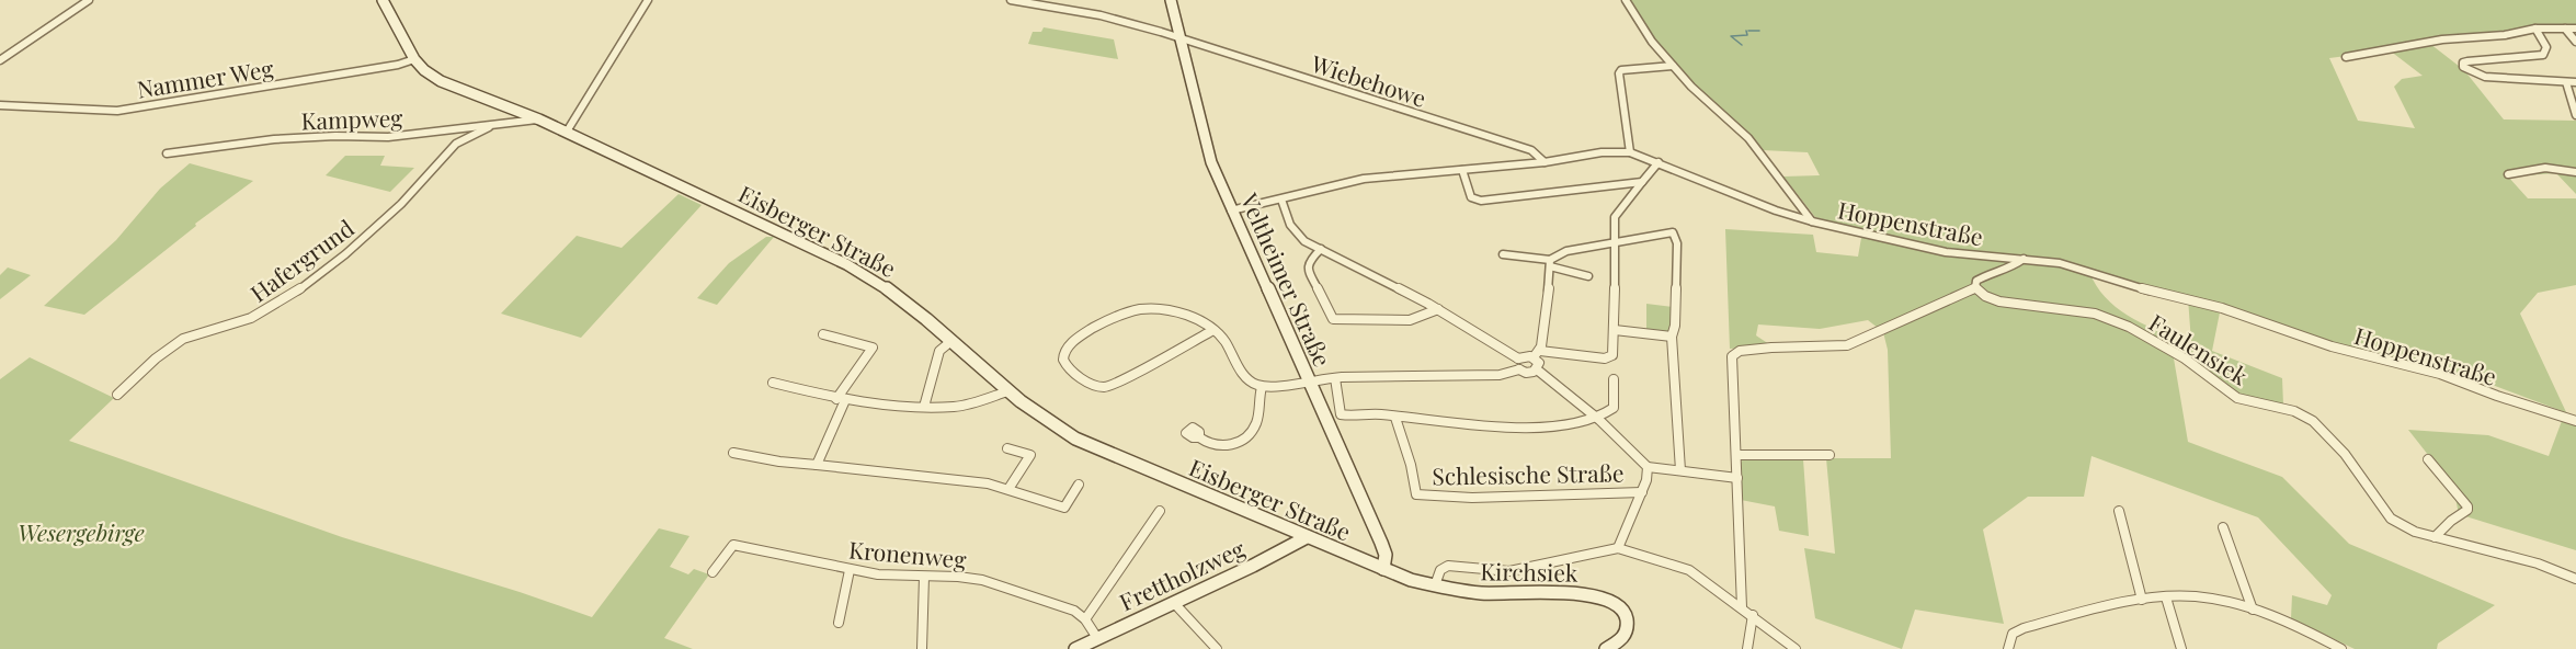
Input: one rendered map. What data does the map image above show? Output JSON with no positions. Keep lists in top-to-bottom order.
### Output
{
  "streets": {
    "main road": [
      "Eisberger Straße",
      "Veltheimer Straße",
      "Kirchsiek",
      "Frettholzweg"
    ],
    "street": [
      "Nammer Weg",
      "Wiebehowe",
      "Kampweg",
      "Hoppenstraße",
      "Hafergrund",
      "Faulensiek",
      "Schlesische Straße",
      "Kronenweg"
    ]
  },
  "crossings": [
    ["Nammer Weg", "Eisberger Straße"],
    ["Wiebehowe", "Hoppenstraße"],
    ["Wiebehowe", "Veltheimer Straße"],
    ["Kampweg", "Eisberger Straße"],
    ["Kampweg", "Hafergrund"],
    ["Hoppenstraße", "Veltheimer Straße"],
    ["Eisberger Straße", "Veltheimer Straße"],
    ["Eisberger Straße", "Kirchsiek"],
    ["Eisberger Straße", "Frettholzweg"],
    ["Veltheimer Straße", "Kirchsiek"]
  ],
  "parks": ["Wesergebirge"]
}
